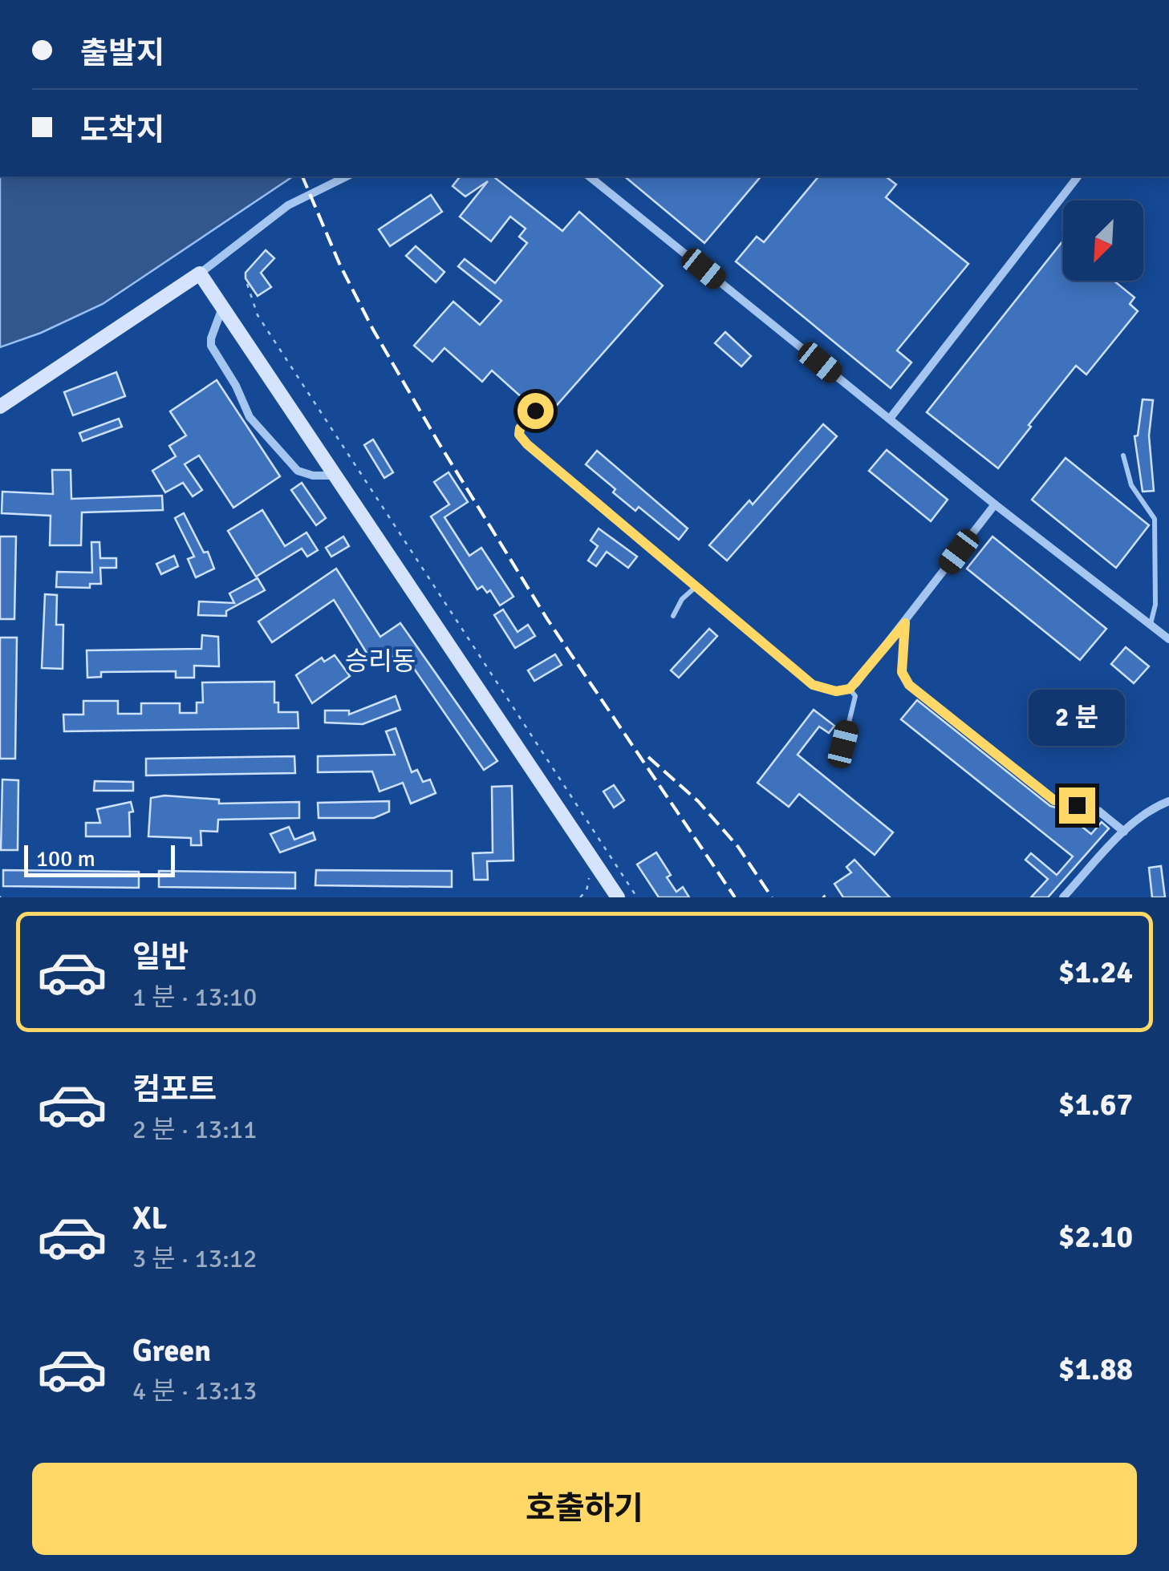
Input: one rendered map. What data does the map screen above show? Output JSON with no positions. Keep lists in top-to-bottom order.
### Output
{
  "districts": ["승리동"],
  "scale_bar": "100 m",
  "north": "bottom left",
  "page": {
    "banner": ["출발지", "도착지"],
    "bubble": "2 분",
    "scale": "100 m",
    "list": [
      {
        "name": "일반",
        "note": "1 분 · 13:10",
        "value": "$1.24"
      },
      {
        "name": "컴포트",
        "note": "2 분 · 13:11",
        "value": "$1.67"
      },
      {
        "name": "XL",
        "note": "3 분 · 13:12",
        "value": "$2.10"
      },
      {
        "name": "Green",
        "note": "4 분 · 13:13",
        "value": "$1.88"
      }
    ],
    "buttons": "호출하기"
  }
}
